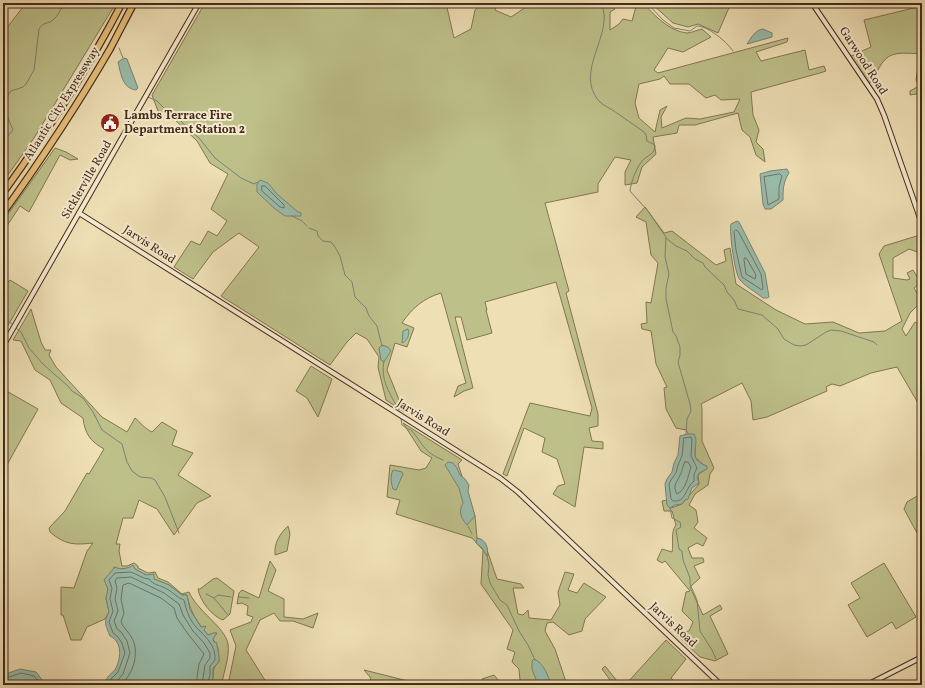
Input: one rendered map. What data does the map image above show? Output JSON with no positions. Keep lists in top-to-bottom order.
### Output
{
  "streets": {
    "highway": ["Atlantic City Expressway"],
    "street": ["Garwood Road", "Sicklerville Road", "Jarvis Road"]
  },
  "crossings": [
    ["Sicklerville Road", "Jarvis Road"]
  ],
  "places": {
    "public building": ["Lambs Terrace Fire Department Station 2"]
  }
}
